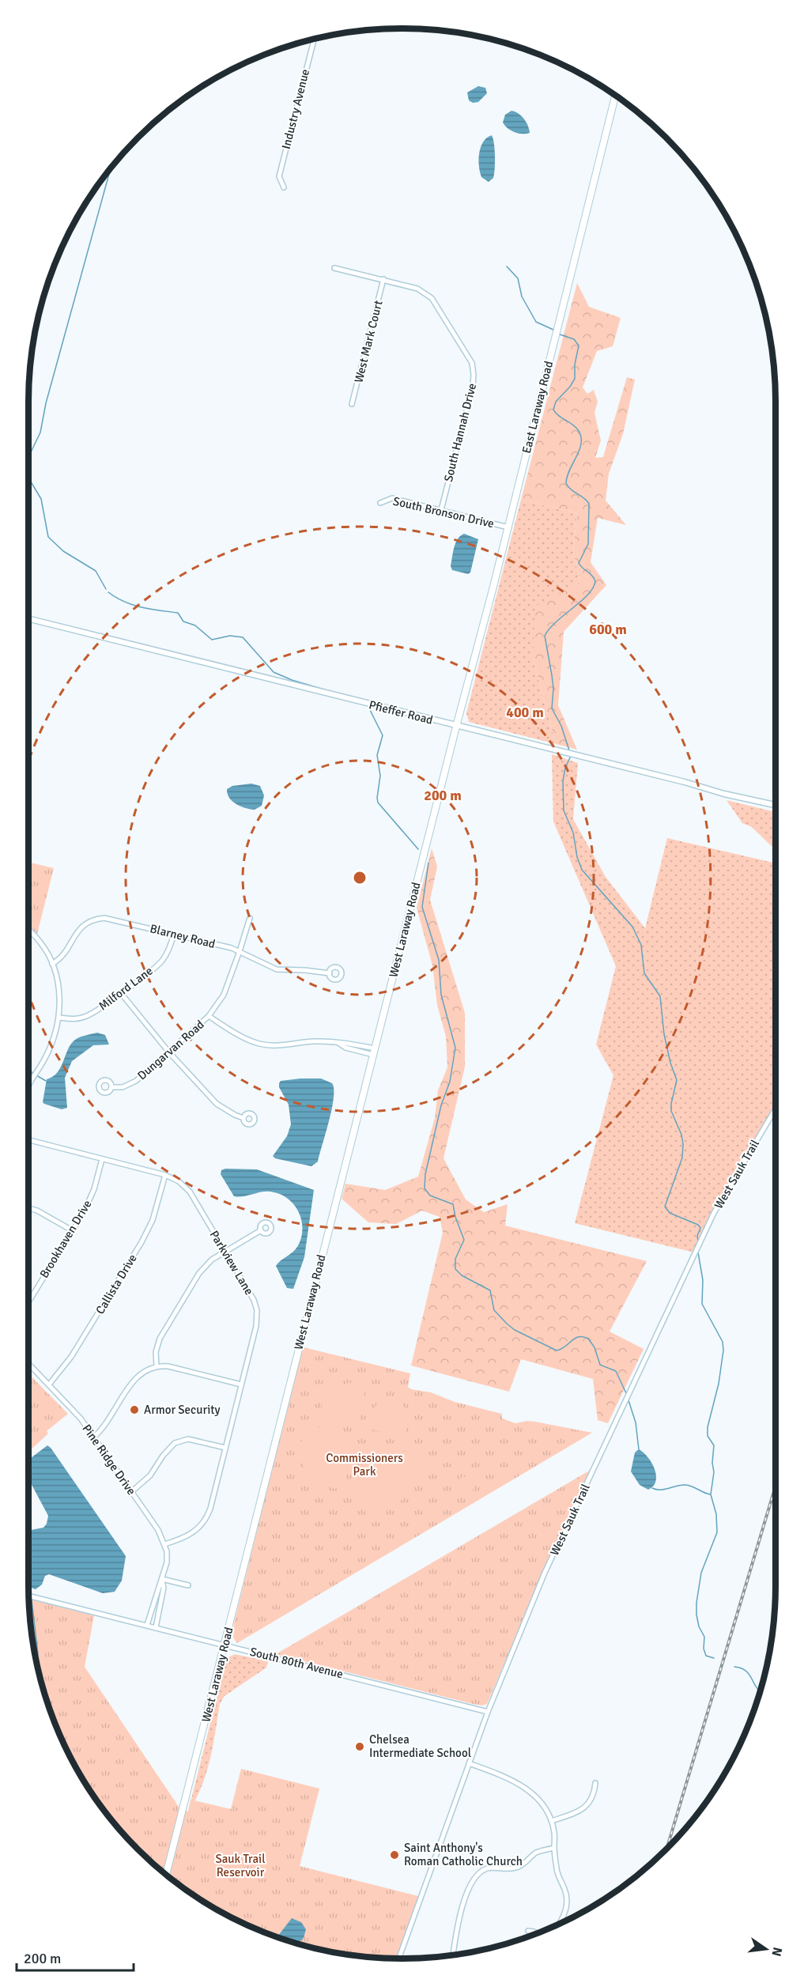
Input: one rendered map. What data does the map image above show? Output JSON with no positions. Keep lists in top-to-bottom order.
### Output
{
  "streets": {
    "main road": ["East Laraway Road", "West Laraway Road"],
    "street": [
      "Industry Avenue",
      "West Mark Court",
      "South Hannah Drive",
      "South Bronson Drive",
      "Pfieffer Road",
      "Blarney Road",
      "Milford Lane",
      "Dungarvan Road",
      "West Sauk Trail",
      "Brookhaven Drive",
      "Parkview Lane",
      "Callista Drive",
      "Pine Ridge Drive",
      "South 80th Avenue"
    ]
  },
  "crossings": [
    ["West Mark Court", "South Hannah Drive"],
    ["East Laraway Road", "South Bronson Drive"],
    ["East Laraway Road", "Pfieffer Road"],
    ["East Laraway Road", "West Laraway Road"],
    ["South Hannah Drive", "South Bronson Drive"],
    ["Pfieffer Road", "West Laraway Road"],
    ["West Laraway Road", "South 80th Avenue"],
    ["Blarney Road", "Milford Lane"],
    ["Blarney Road", "Dungarvan Road"],
    ["West Sauk Trail", "South 80th Avenue"],
    ["Brookhaven Drive", "Parkview Lane"],
    ["Parkview Lane", "Callista Drive"],
    ["Parkview Lane", "Pine Ridge Drive"],
    ["Callista Drive", "Pine Ridge Drive"],
    ["Pine Ridge Drive", "South 80th Avenue"]
  ],
  "parks": ["Commissioners Park", "Sauk Trail Reservoir"],
  "places": ["Armor Security", "Chelsea Intermediate School", "Saint Anthony's Roman Catholic Church"],
  "scale_bar": "200 m",
  "north": "right",
  "rings": ["600 m", "400 m", "200 m"]
}
